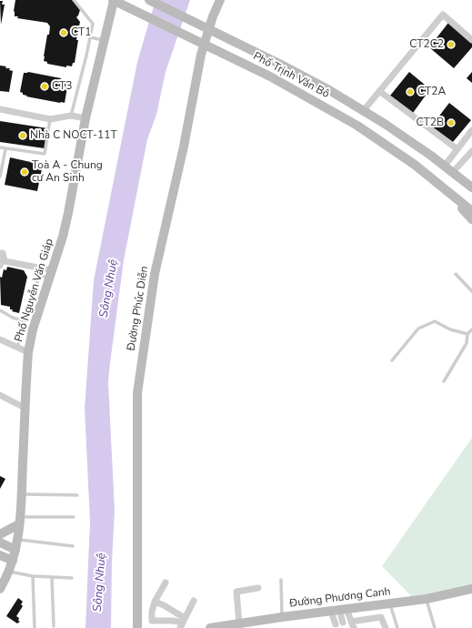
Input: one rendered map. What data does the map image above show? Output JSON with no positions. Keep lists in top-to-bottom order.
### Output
{
  "streets": {
    "street": [
      "Phố Trịnh Văn Bô",
      "Phố Nguyễn Văn Giáp",
      "Đường Phúc Diễn",
      "Đường Phương Canh"
    ]
  },
  "crossings": [
    ["Phố Trịnh Văn Bô", "Phố Nguyễn Văn Giáp"],
    ["Phố Trịnh Văn Bô", "Đường Phúc Diễn"]
  ],
  "water": ["Sông Nhuệ"],
  "places": [
    "CT1",
    "CT2C2",
    "CT3",
    "CT2A",
    "CT2B",
    "Nhà C NOCT-11T",
    "Toà A - Chung cư An Sinh"
  ]
}
